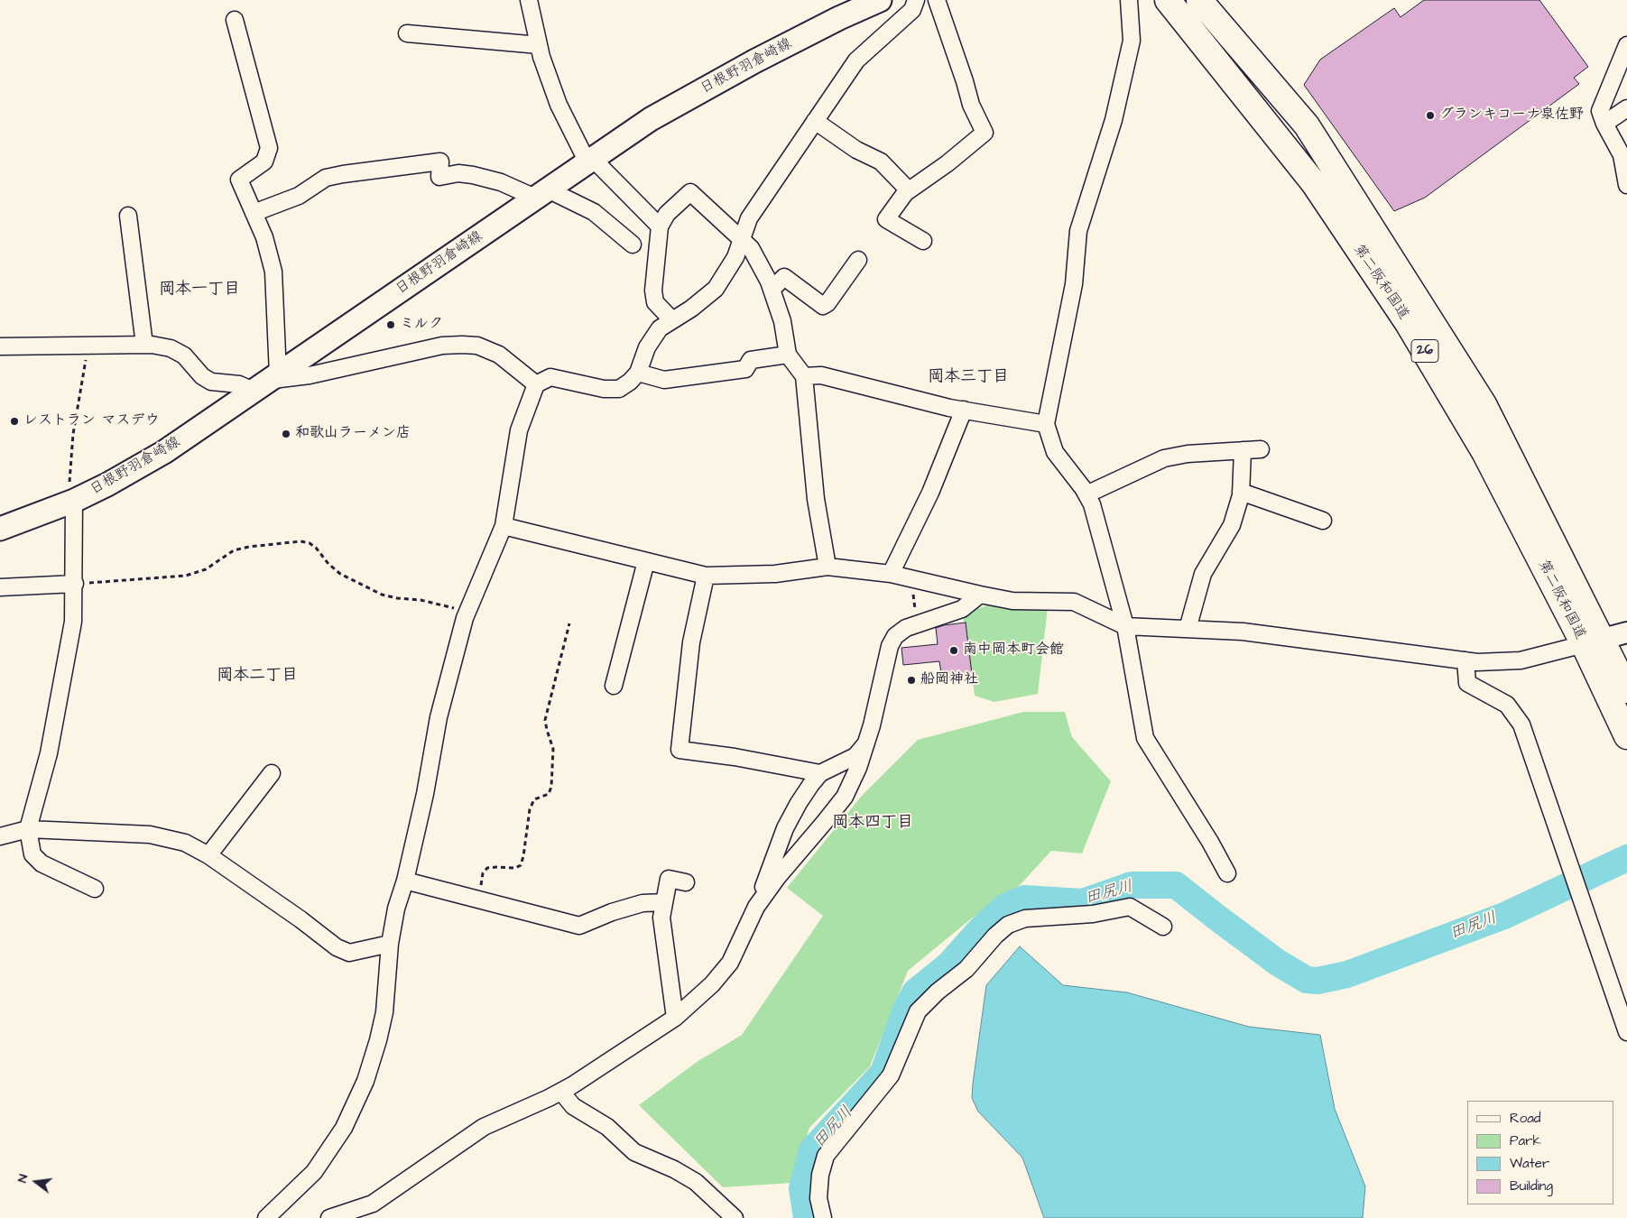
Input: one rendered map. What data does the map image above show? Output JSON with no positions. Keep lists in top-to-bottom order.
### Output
{
  "streets": {
    "highway": ["第二阪和国道", "26"],
    "main road": ["日根野羽倉崎線"]
  },
  "districts": [
    "岡本一丁目",
    "岡本三丁目",
    "岡本二丁目",
    "岡本四丁目"
  ],
  "water": ["田尻川"],
  "places": [
    "グランキコーナ泉佐野",
    "ミルク",
    "レストラン マスデウ",
    "和歌山ラーメン店",
    "南中岡本町会館",
    "船岡神社"
  ],
  "legend": [
    "Road",
    "Park",
    "Water",
    "Building"
  ],
  "north": "left"
}
